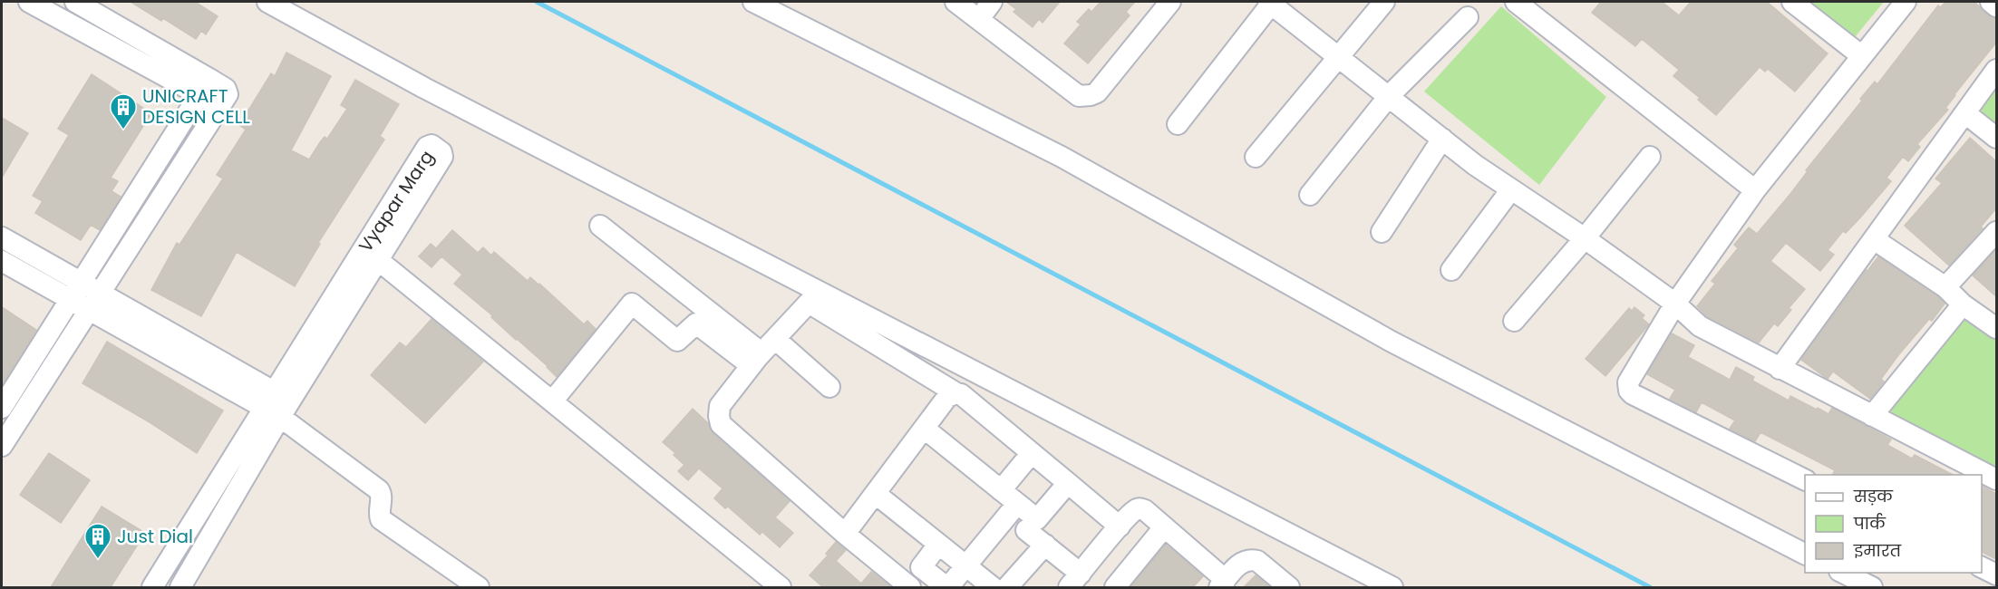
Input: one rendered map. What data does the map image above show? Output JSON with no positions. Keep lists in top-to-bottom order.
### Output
{
  "streets": {
    "street": ["Vyapar Marg"]
  },
  "places": {
    "building": ["UNICRAFT DESIGN CELL", "Just Dial"]
  },
  "legend": ["सड़क", "पार्क", "इमारत"]
}
